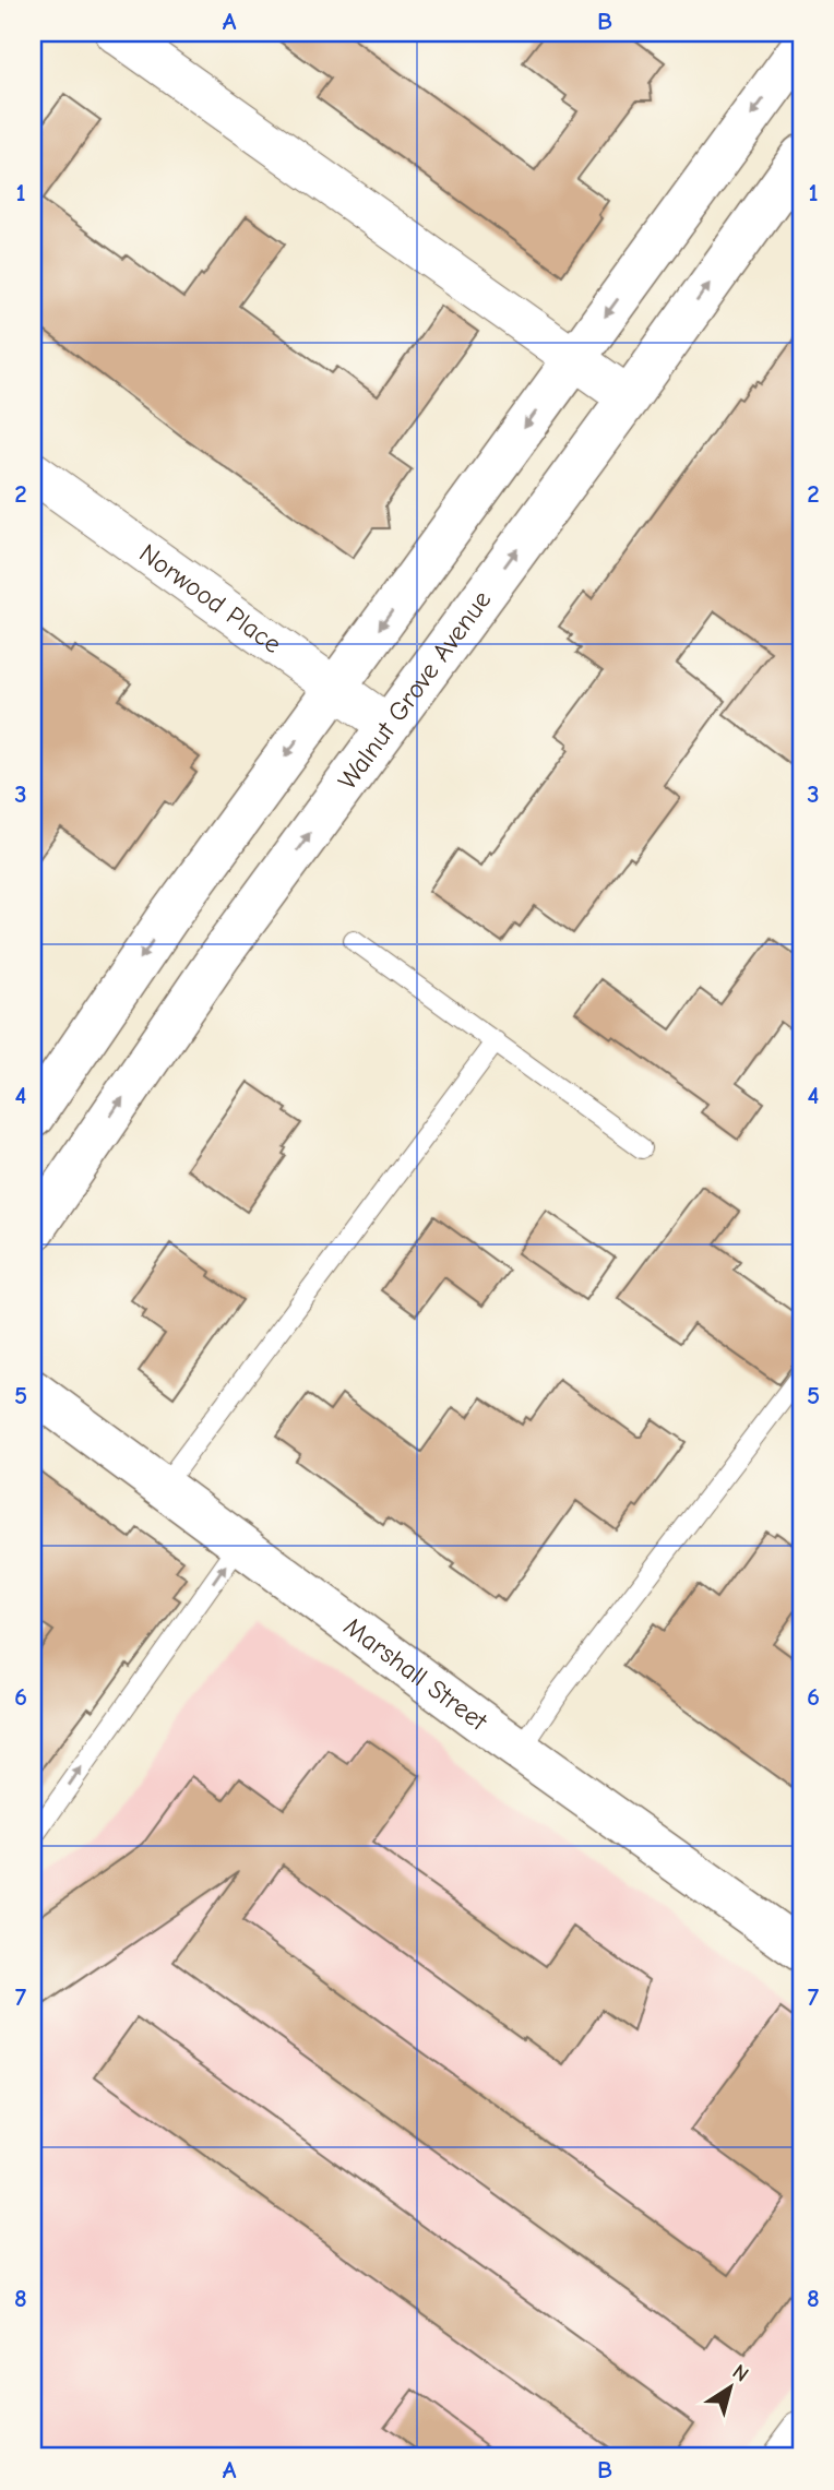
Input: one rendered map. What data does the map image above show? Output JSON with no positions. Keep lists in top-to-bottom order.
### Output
{
  "streets": {
    "main road": ["Walnut Grove Avenue", "Marshall Street"],
    "street": ["Norwood Place"]
  },
  "crossings": [
    ["Norwood Place", "Walnut Grove Avenue"]
  ],
  "north": "top right",
  "grid": {
    "columns": ["A", "B"],
    "rows": [
      "1",
      "2",
      "3",
      "4",
      "5",
      "6",
      "7",
      "8"
    ]
  }
}
